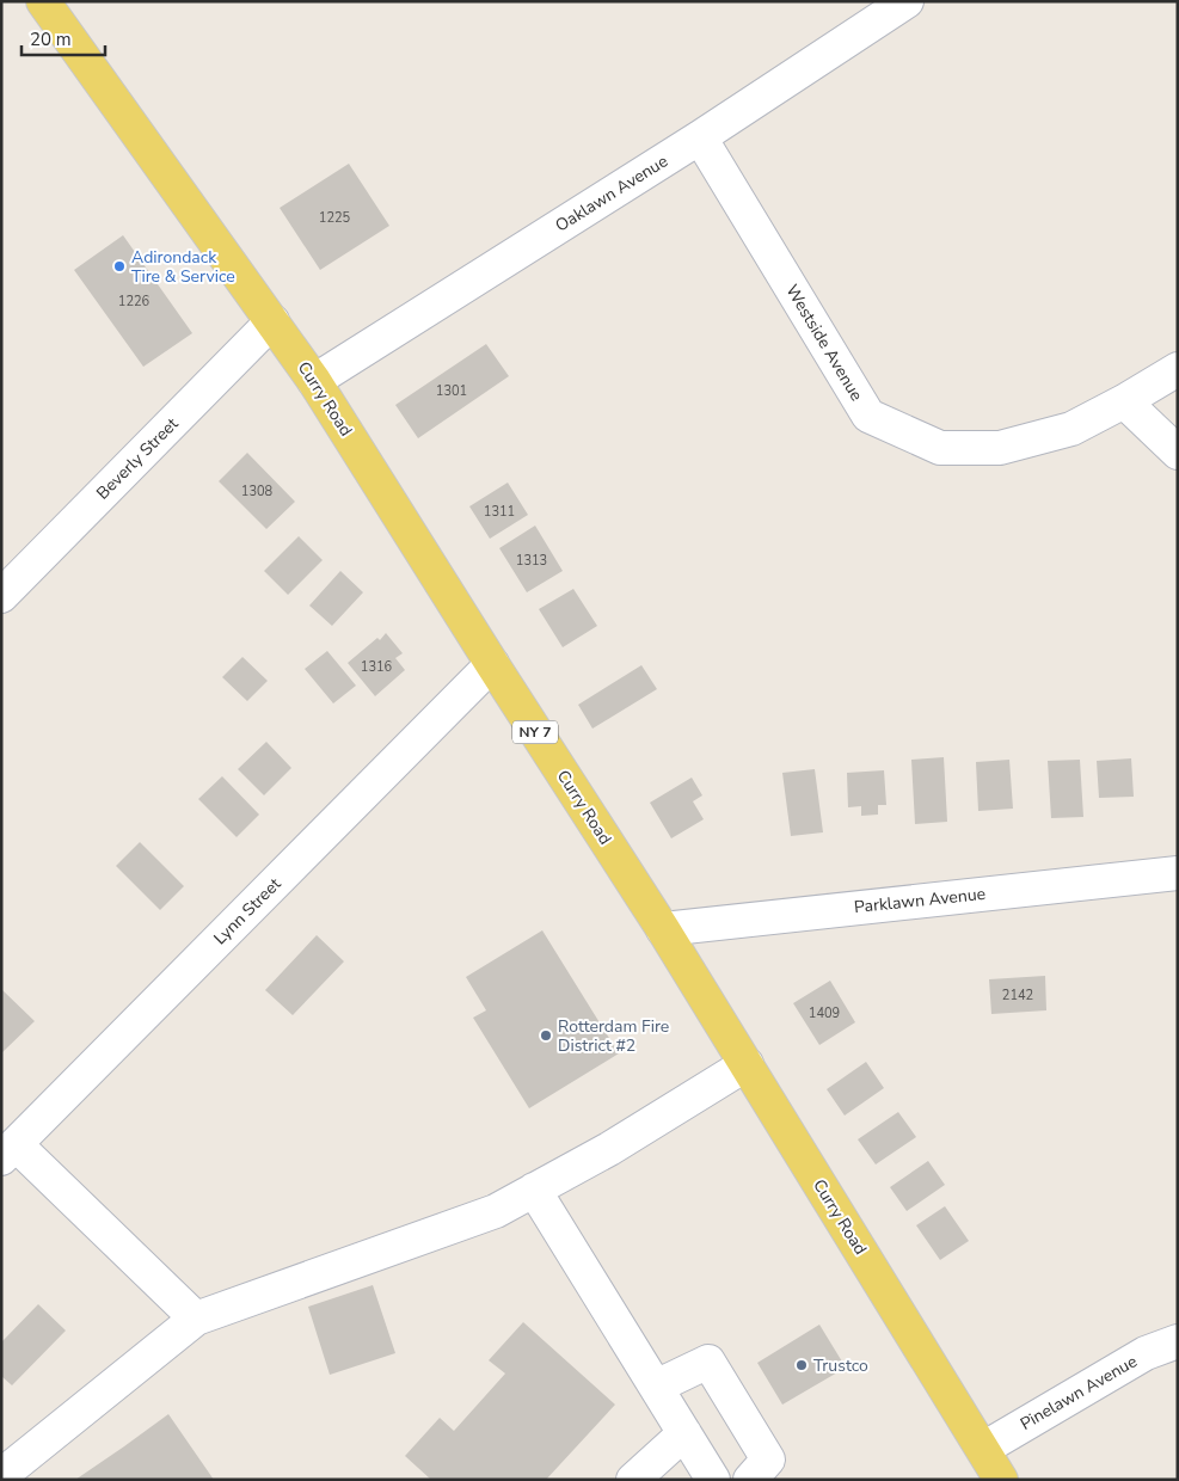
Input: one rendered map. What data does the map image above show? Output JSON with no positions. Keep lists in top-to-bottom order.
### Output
{
  "streets": {
    "main road": ["Curry Road", "NY 7"],
    "street": [
      "Oaklawn Avenue",
      "Westside Avenue",
      "Beverly Street",
      "Parklawn Avenue",
      "Lynn Street",
      "Pinelawn Avenue"
    ]
  },
  "crossings": [
    ["Oaklawn Avenue", "Westside Avenue"],
    ["Oaklawn Avenue", "Curry Road"],
    ["Curry Road", "Beverly Street"],
    ["Curry Road", "Parklawn Avenue"],
    ["Curry Road", "Lynn Street"],
    ["Curry Road", "Pinelawn Avenue"]
  ],
  "places": ["Adirondack Tire & Service", "Rotterdam Fire District #2", "Trustco"],
  "house_numbers": [
    "1225",
    "1226",
    "1301",
    "1308",
    "1311",
    "1313",
    "1316",
    "2142",
    "1409"
  ],
  "scale_bar": "20 m"
}
